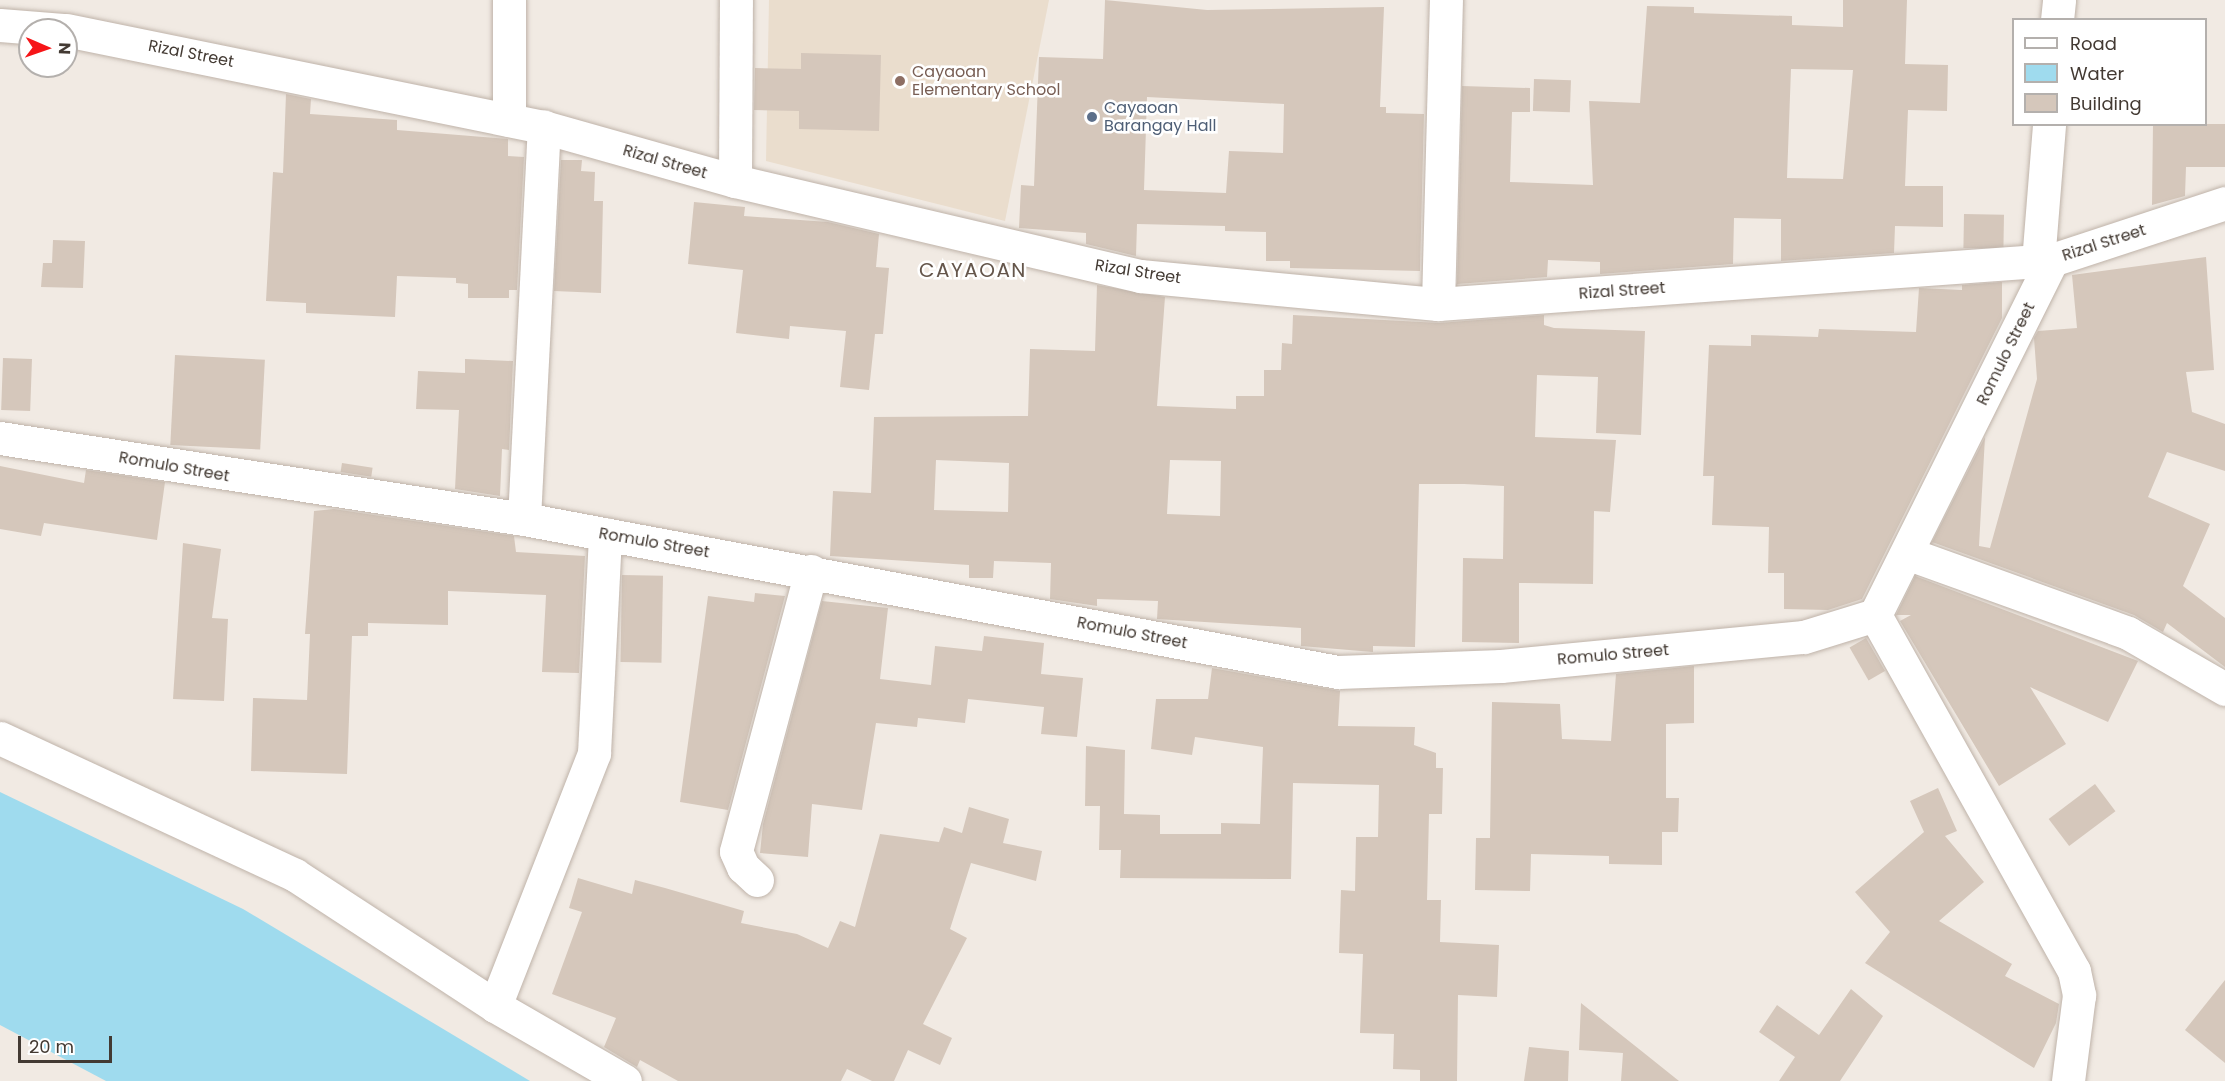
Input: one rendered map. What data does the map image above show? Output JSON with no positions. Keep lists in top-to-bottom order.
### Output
{
  "streets": {
    "street": ["Rizal Street", "Romulo Street"]
  },
  "crossings": [
    ["Rizal Street", "Romulo Street"]
  ],
  "districts": ["CAYAOAN"],
  "places": ["Cayaoan Elementary School", "Cayaoan Barangay Hall"],
  "legend": ["Road", "Water", "Building"],
  "scale_bar": "20 m",
  "north": "right"
}
